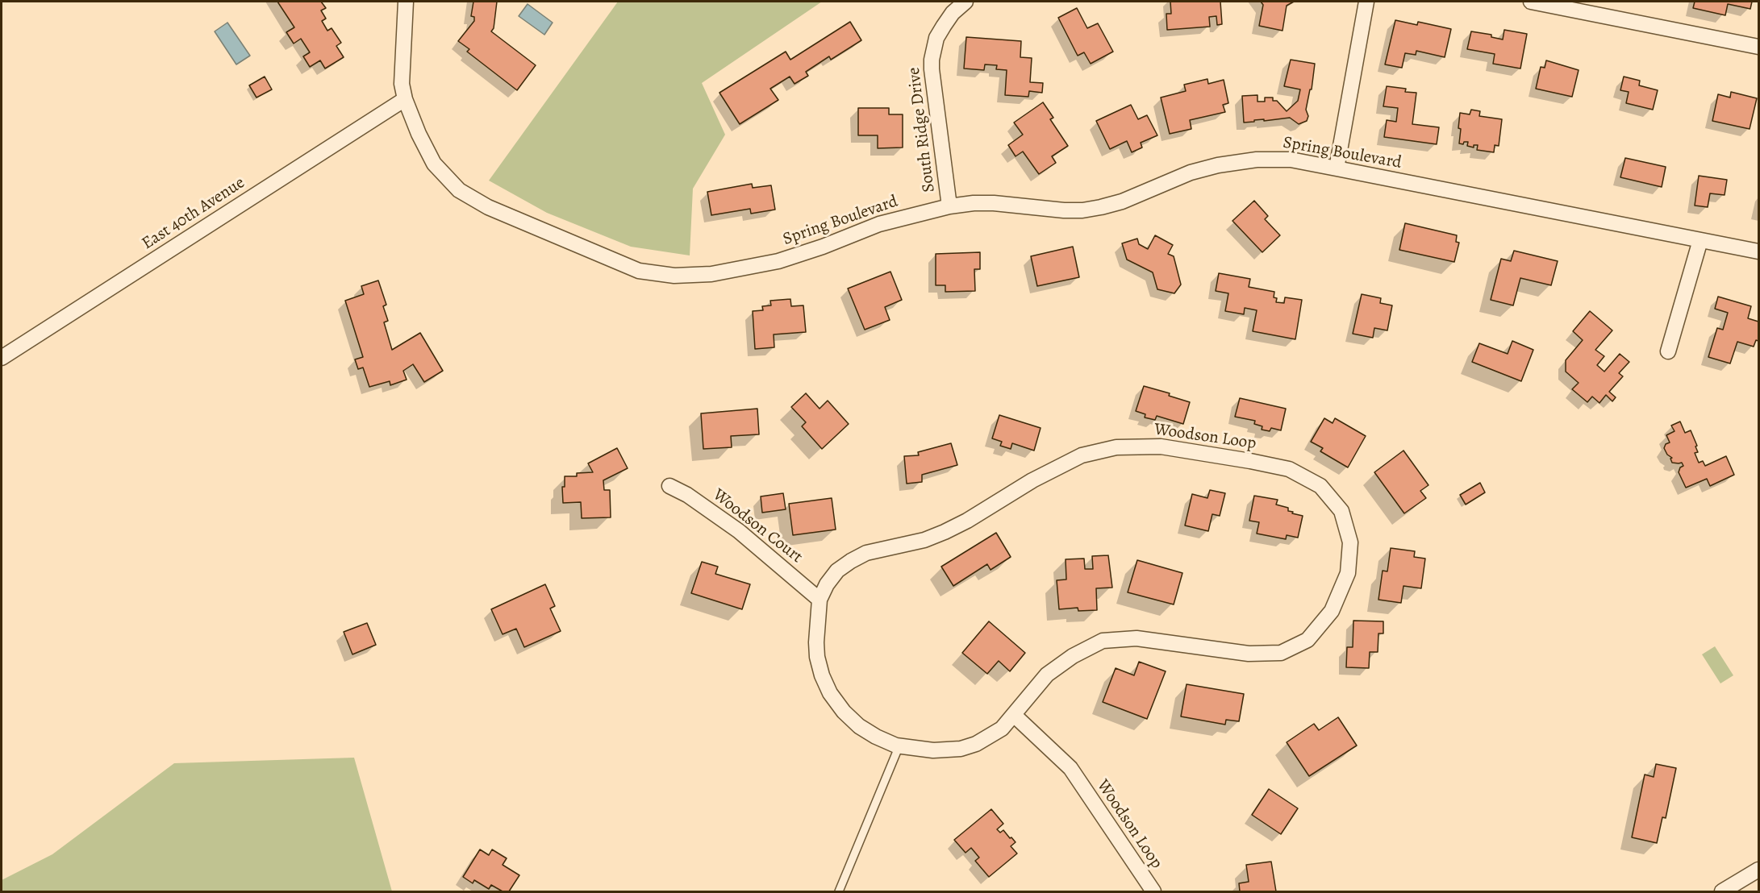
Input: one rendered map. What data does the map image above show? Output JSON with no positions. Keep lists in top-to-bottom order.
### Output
{
  "streets": {
    "street": [
      "South Ridge Drive",
      "Spring Boulevard",
      "East 40th Avenue",
      "Woodson Loop",
      "Woodson Court"
    ]
  },
  "crossings": [
    ["South Ridge Drive", "Spring Boulevard"],
    ["Spring Boulevard", "East 40th Avenue"],
    ["Woodson Loop", "Woodson Court"]
  ]
}
